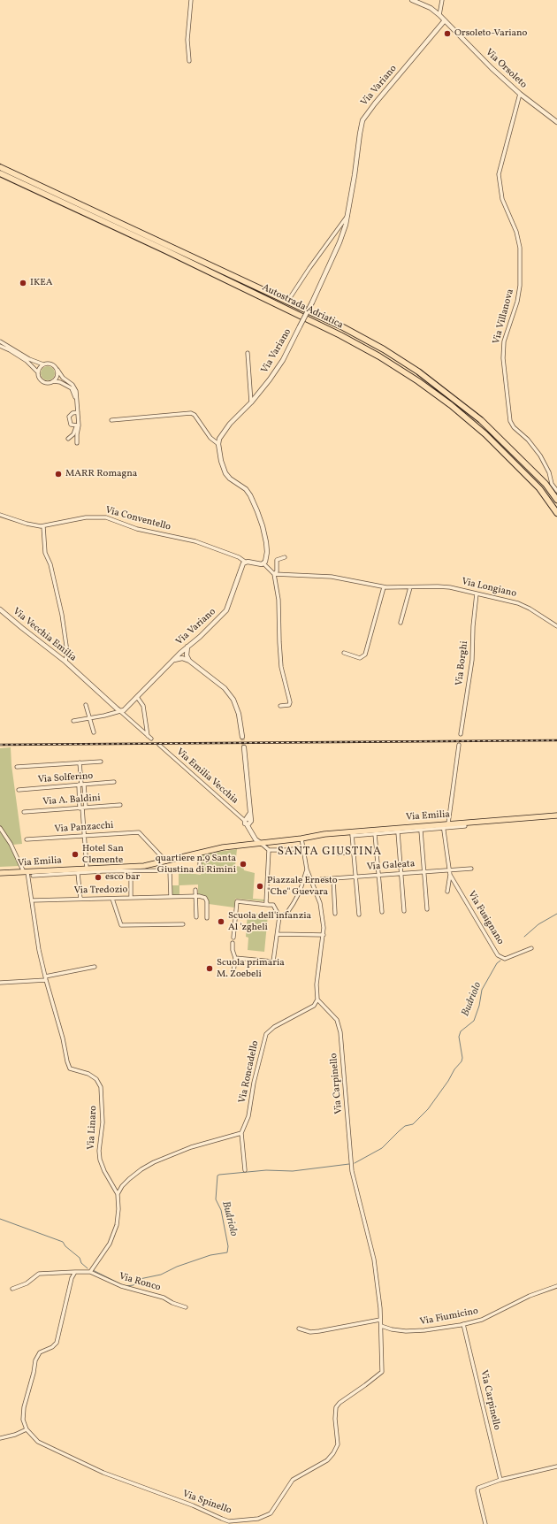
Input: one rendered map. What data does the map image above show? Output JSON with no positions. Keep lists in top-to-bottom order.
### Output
{
  "streets": {
    "highway": ["Autostrada Adriatica"],
    "main road": ["Via Emilia"],
    "street": [
      "Via Orsoleto",
      "Via Variano",
      "Via Villanova",
      "Via Conventello",
      "Via Longiano",
      "Via Vecchia Emilia",
      "Via Borghi",
      "Via Emilia Vecchia",
      "Via Solferino",
      "Via A. Baldini",
      "Via Panzacchi",
      "Via Galeata",
      "Via Tredozio",
      "Via Fusignano",
      "Via Roncadello",
      "Via Carpinello",
      "Via Linaro",
      "Via Ronco",
      "Via Fiumicino",
      "Via Spinello"
    ]
  },
  "crossings": [
    ["Via Orsoleto", "Via Variano"],
    ["Via Orsoleto", "Via Villanova"],
    ["Via Variano", "Via Conventello"],
    ["Via Variano", "Via Vecchia Emilia"],
    ["Via Longiano", "Via Borghi"],
    ["Via Emilia Vecchia", "Via Emilia"],
    ["Via Emilia", "Via Panzacchi"],
    ["Via Emilia", "Via Linaro"],
    ["Via Tredozio", "Via Linaro"],
    ["Via Roncadello", "Via Carpinello"],
    ["Via Carpinello", "Via Fiumicino"],
    ["Via Carpinello", "Via Spinello"],
    ["Via Linaro", "Via Ronco"],
    ["Via Fiumicino", "Via Spinello"]
  ],
  "districts": ["SANTA GIUSTINA"],
  "water": ["Budriolo"],
  "places": [
    "Orsoleto-Variano",
    "IKEA",
    "MARR Romagna",
    "Hotel San Clemente",
    "quartiere n.9 Santa Giustina di Rimini",
    "esco bar",
    "Piazzale Ernesto \"Che\" Guevara",
    "Scuola dell'infanzia Al 'zgheli",
    "Scuola primaria M. Zoebeli"
  ]
}
